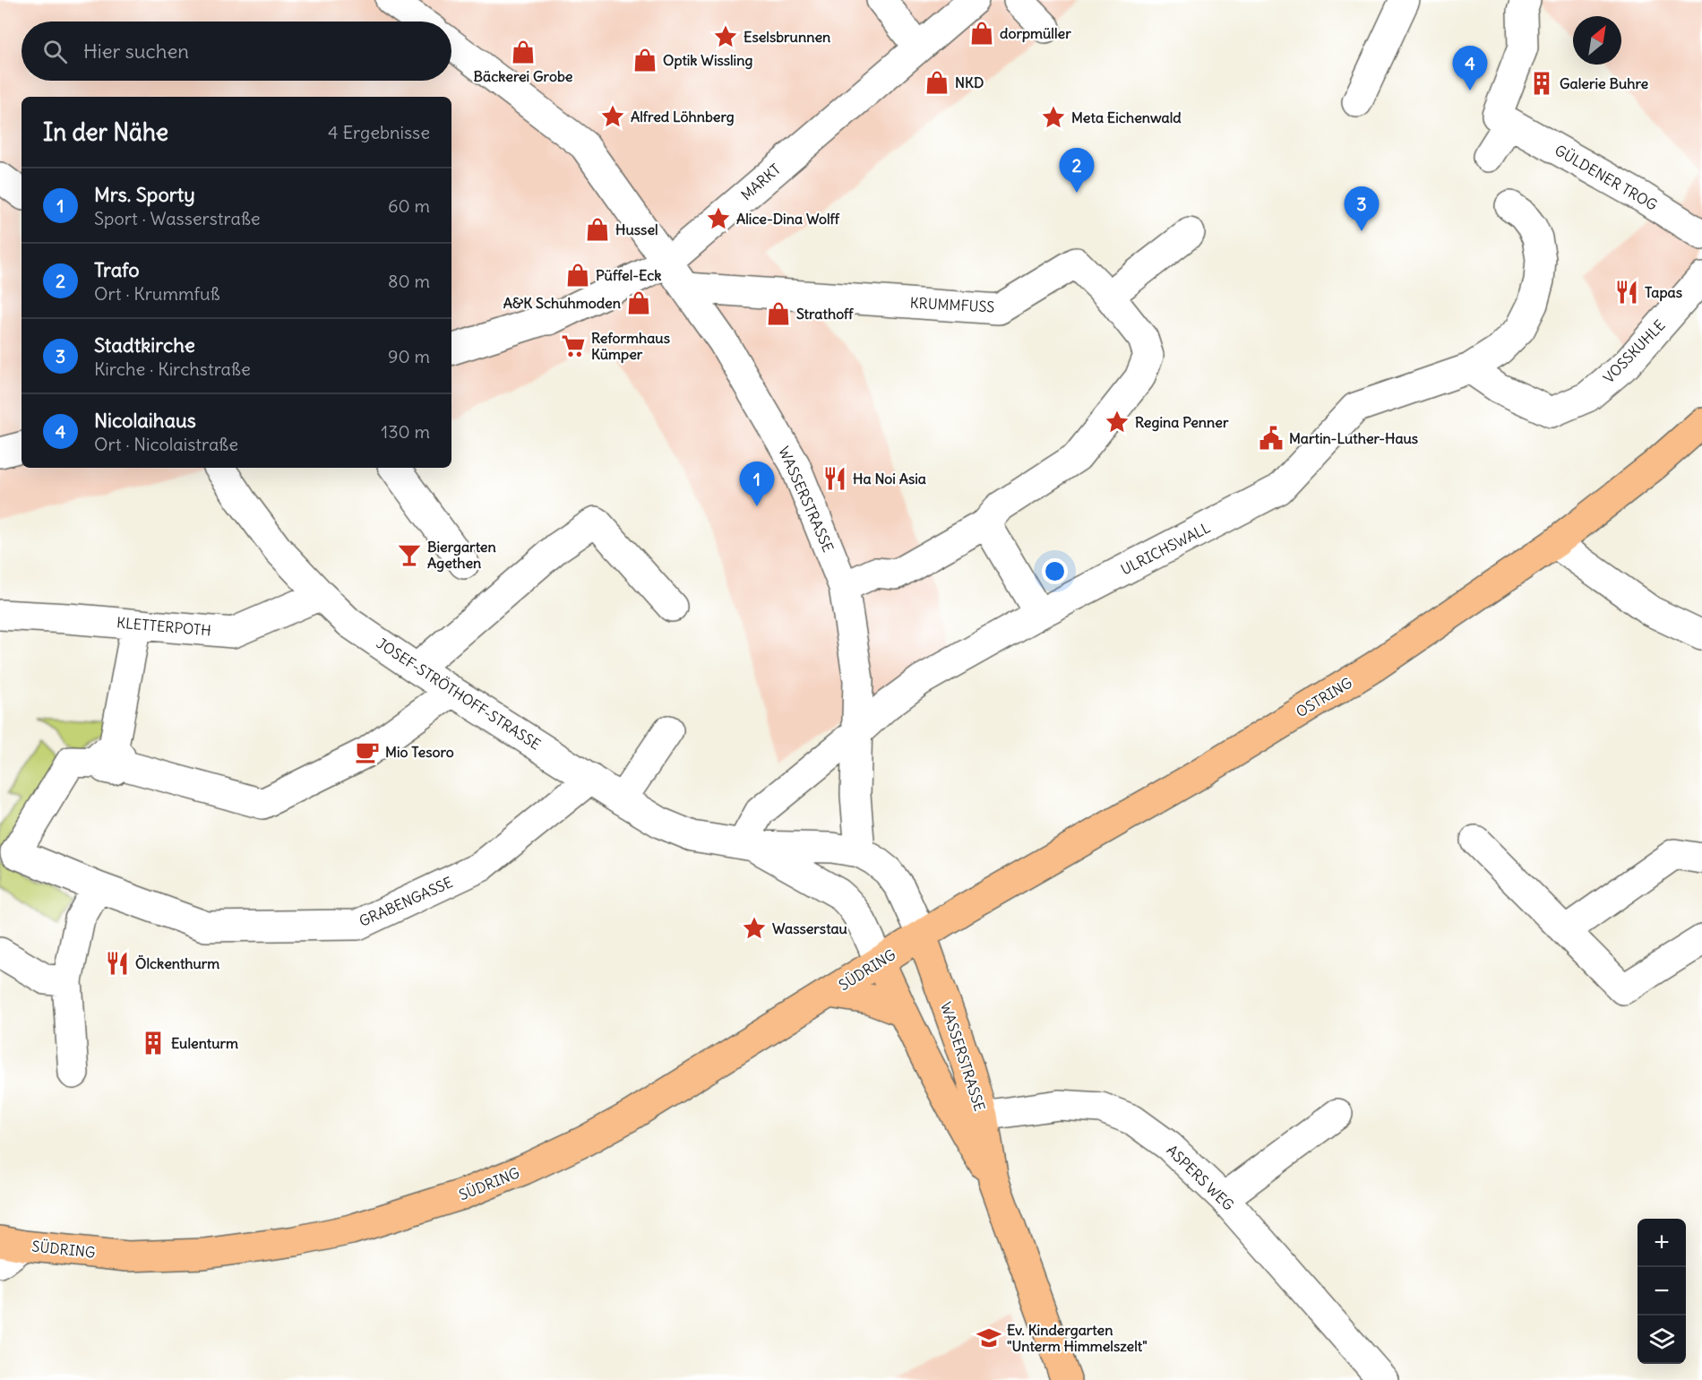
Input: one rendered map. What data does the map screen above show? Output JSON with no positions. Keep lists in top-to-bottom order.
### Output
{
  "streets": {
    "main road": ["WASSERSTRASSE", "OSTRING", "SÜDRING"],
    "street": [
      "GÜLDENER TROG",
      "MARKT",
      "KRUMMFUSS",
      "VOSSKUHLE",
      "ULRICHSWALL",
      "KLETTERPOTH",
      "JOSEF-STRÖTHOFF-STRASSE",
      "GRABENGASSE",
      "ASPERS WEG"
    ]
  },
  "crossings": [
    ["MARKT", "WASSERSTRASSE"],
    ["KRUMMFUSS", "WASSERSTRASSE"],
    ["VOSSKUHLE", "ULRICHSWALL"],
    ["WASSERSTRASSE", "ULRICHSWALL"],
    ["WASSERSTRASSE", "JOSEF-STRÖTHOFF-STRASSE"],
    ["WASSERSTRASSE", "OSTRING"],
    ["WASSERSTRASSE", "SÜDRING"],
    ["WASSERSTRASSE", "ASPERS WEG"],
    ["KLETTERPOTH", "JOSEF-STRÖTHOFF-STRASSE"],
    ["JOSEF-STRÖTHOFF-STRASSE", "OSTRING"],
    ["JOSEF-STRÖTHOFF-STRASSE", "GRABENGASSE"],
    ["JOSEF-STRÖTHOFF-STRASSE", "SÜDRING"],
    ["OSTRING", "SÜDRING"]
  ],
  "places": {
    "shop": [
      "dorpmüller",
      "Bäckerei Grobe",
      "Optik Wissling",
      "NKD",
      "Hussel",
      "Püffel-Eck",
      "A&K Schuhmoden",
      "Strathoff"
    ],
    "place": [
      "Eselsbrunnen",
      "Alfred Löhnberg",
      "Meta Eichenwald",
      "Alice-Dina Wolff",
      "Regina Penner",
      "Wasserstau"
    ],
    "building": ["Galerie Buhre", "Eulenturm"],
    "restaurant": ["Tapas", "Ha Noi Asia", "Ölckenthurm"],
    "supermarket": ["Reformhaus Kümper"],
    "public building": ["Martin-Luther-Haus"],
    "bar": ["Biergarten Agethen"],
    "cafe": ["Mio Tesoro"],
    "school or university": ["Ev. Kindergarten \"Unterm Himmelszelt\""]
  },
  "north": "top right",
  "page": {
    "search": "Hier suchen",
    "pins": [
      "4",
      "2",
      "3",
      "1"
    ],
    "heading": ["In der Nähe", "4 Ergebnisse"],
    "list": [
      {
        "mark": "1",
        "name": "Mrs. Sporty",
        "note": "Sport · Wasserstraße",
        "value": "60 m"
      },
      {
        "mark": "2",
        "name": "Trafo",
        "note": "Ort · Krummfuß",
        "value": "80 m"
      },
      {
        "mark": "3",
        "name": "Stadtkirche",
        "note": "Kirche · Kirchstraße",
        "value": "90 m"
      },
      {
        "mark": "4",
        "name": "Nicolaihaus",
        "note": "Ort · Nicolaistraße",
        "value": "130 m"
      }
    ],
    "map_buttons": ["+", "−"]
  }
}
